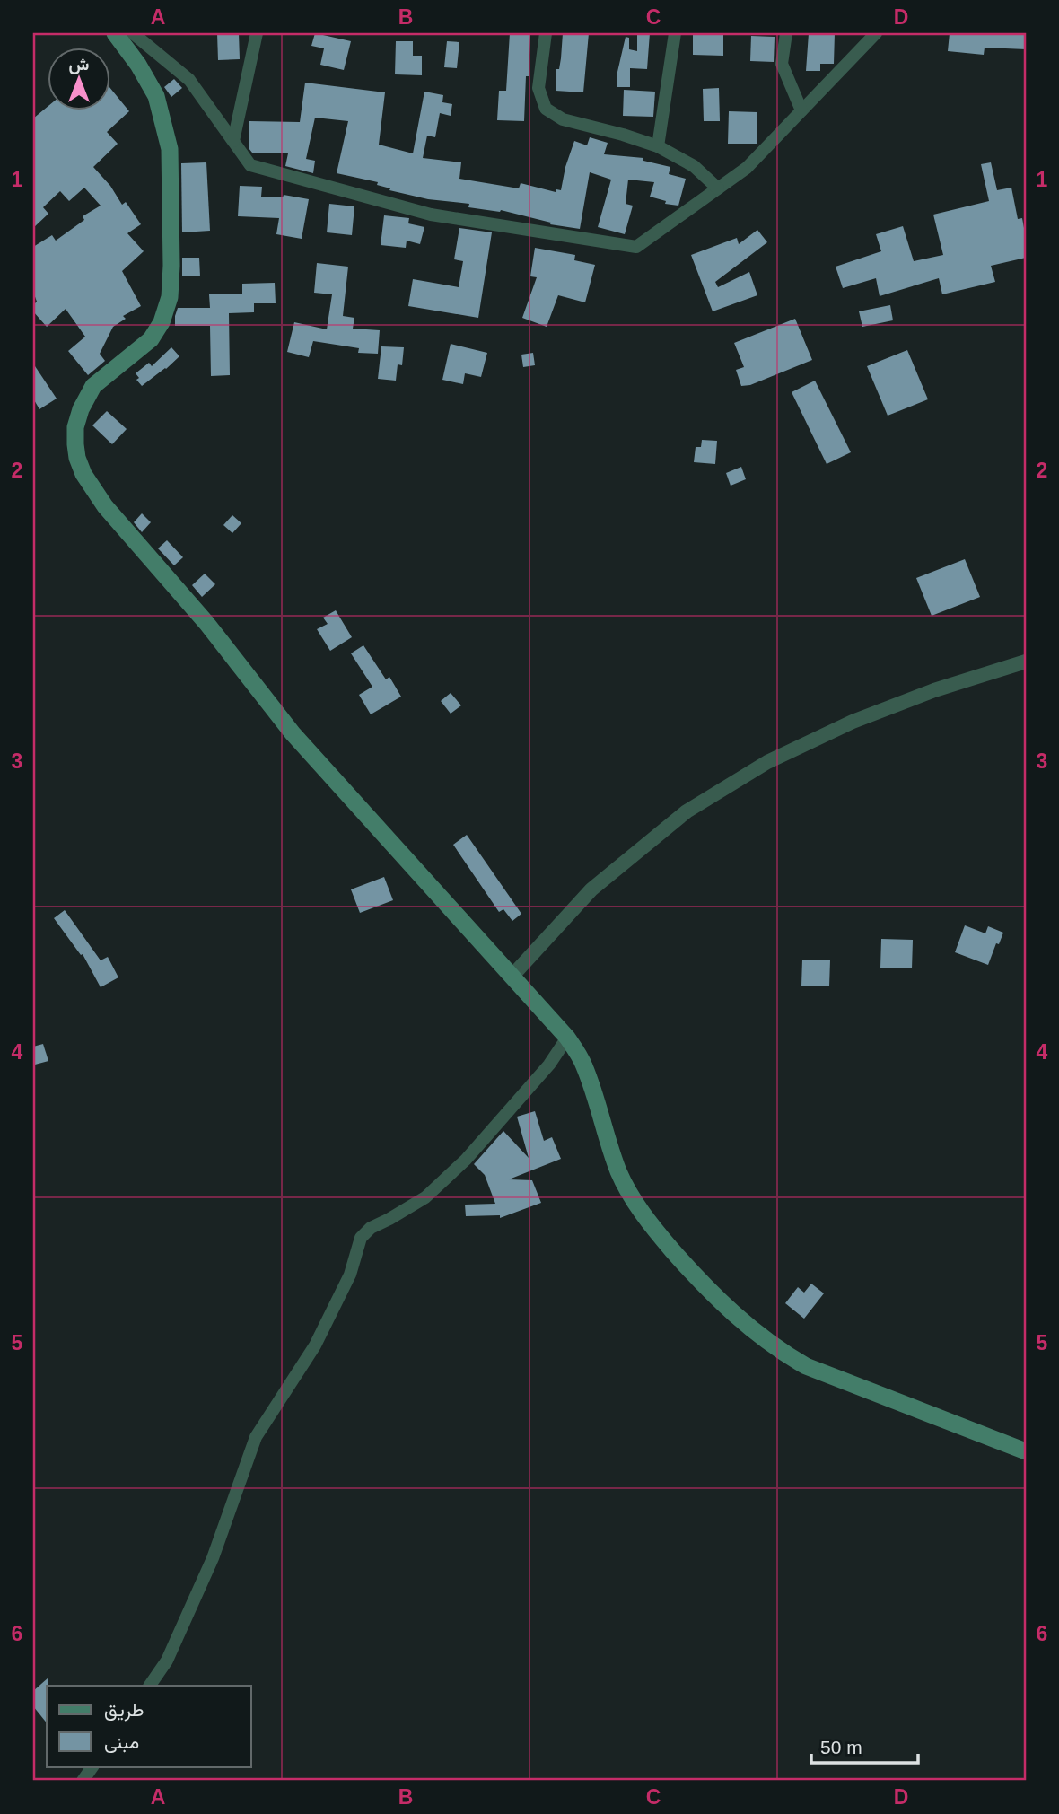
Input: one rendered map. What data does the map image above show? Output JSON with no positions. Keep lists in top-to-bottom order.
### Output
{
  "legend": ["طريق", "مبنى"],
  "scale_bar": "50 m",
  "north": "top",
  "grid": {
    "columns": [
      "A",
      "B",
      "C",
      "D"
    ],
    "rows": [
      "1",
      "2",
      "3",
      "4",
      "5",
      "6"
    ]
  }
}
